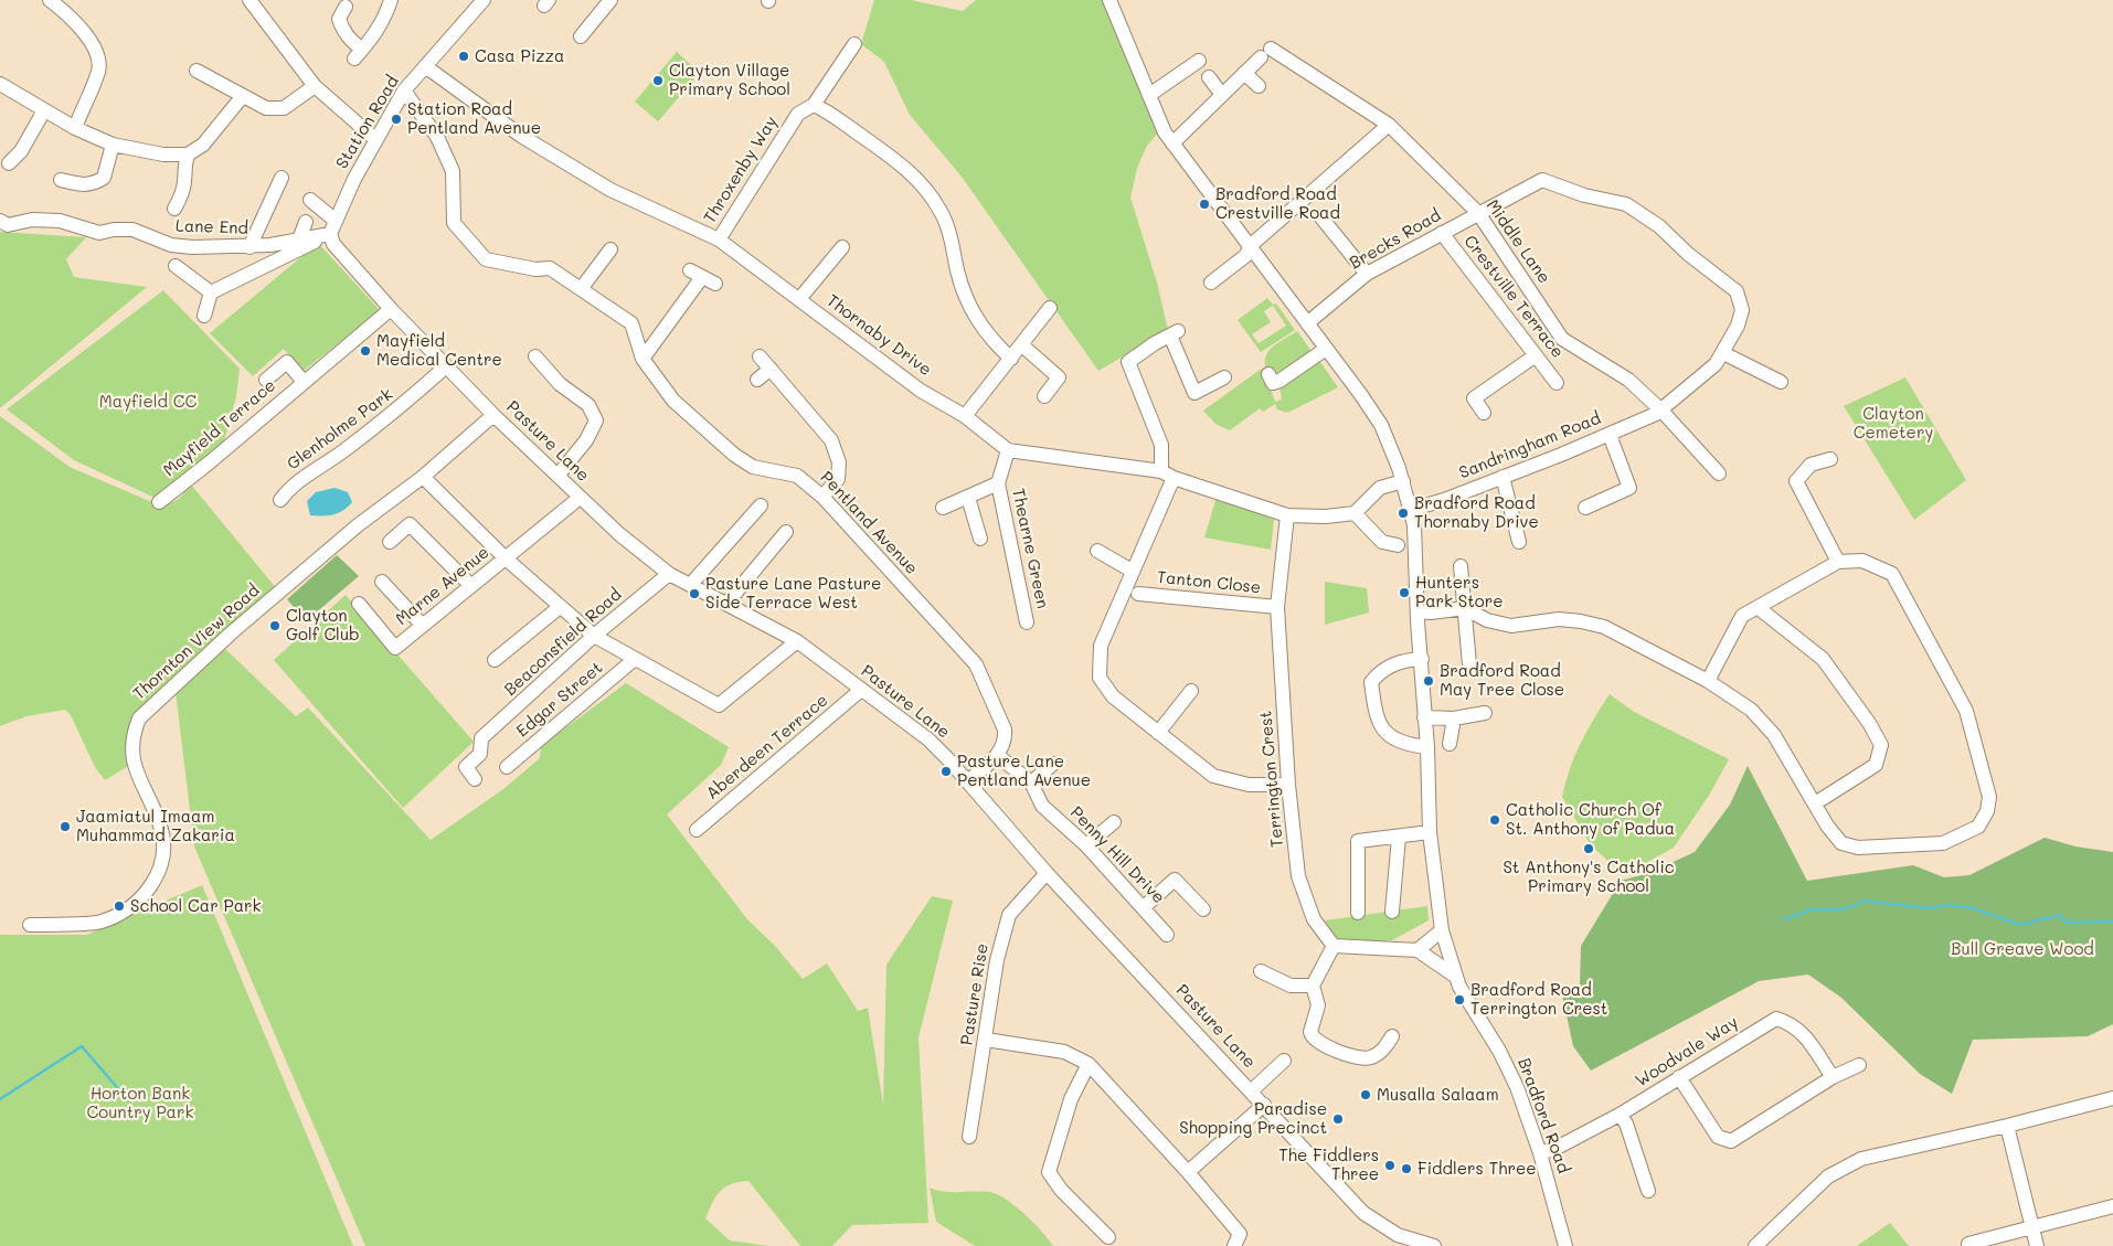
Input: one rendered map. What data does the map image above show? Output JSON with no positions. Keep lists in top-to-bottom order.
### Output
{
  "streets": {
    "street": [
      "Station Road",
      "Throxenby Way",
      "Lane End",
      "Brecks Road",
      "Middle Lane",
      "Crestville Terrace",
      "Thornaby Drive",
      "Mayfield Terrace",
      "Glenholme Park",
      "Pasture Lane",
      "Sandringham Road",
      "Pentland Avenue",
      "Thearne Green",
      "Tanton Close",
      "Marne Avenue",
      "Thornton View Road",
      "Beaconsfield Road",
      "Edgar Street",
      "Aberdeen Terrace",
      "Terrington Crest",
      "Penny Hill Drive",
      "Pasture Rise",
      "Woodvale Way",
      "Bradford Road"
    ]
  },
  "crossings": [
    ["Station Road", "Thornaby Drive"],
    ["Station Road", "Pentland Avenue"],
    ["Throxenby Way", "Thornaby Drive"],
    ["Lane End", "Pasture Lane"],
    ["Brecks Road", "Middle Lane"],
    ["Brecks Road", "Crestville Terrace"],
    ["Brecks Road", "Sandringham Road"],
    ["Brecks Road", "Bradford Road"],
    ["Middle Lane", "Sandringham Road"],
    ["Thornaby Drive", "Thearne Green"],
    ["Mayfield Terrace", "Pasture Lane"],
    ["Glenholme Park", "Pasture Lane"],
    ["Pasture Lane", "Marne Avenue"],
    ["Pasture Lane", "Thornton View Road"],
    ["Pasture Lane", "Beaconsfield Road"],
    ["Pasture Lane", "Aberdeen Terrace"],
    ["Pasture Lane", "Pasture Rise"],
    ["Sandringham Road", "Bradford Road"],
    ["Pentland Avenue", "Penny Hill Drive"],
    ["Tanton Close", "Terrington Crest"],
    ["Woodvale Way", "Bradford Road"]
  ],
  "parks": [
    "Mayfield CC",
    "Clayton Cemetery",
    "Bull Greave Wood",
    "Horton Bank Country Park"
  ],
  "places": [
    "Casa Pizza",
    "Clayton Village Primary School",
    "Station Road Pentland Avenue",
    "Bradford Road Crestville Road",
    "Mayfield Medical Centre",
    "Bradford Road Thornaby Drive",
    "Hunters Park Store",
    "Pasture Lane Pasture Side Terrace West",
    "Clayton Golf Club",
    "Bradford Road May Tree Close",
    "Pasture Lane Pentland Avenue",
    "Catholic Church Of St. Anthony of Padua",
    "Jaamiatul Imaam Muhammad Zakaria",
    "St Anthony's Catholic Primary School",
    "School Car Park",
    "Bradford Road Terrington Crest",
    "Musalla Salaam",
    "Paradise Shopping Precinct",
    "The Fiddlers Three",
    "Fiddlers Three"
  ]
}
